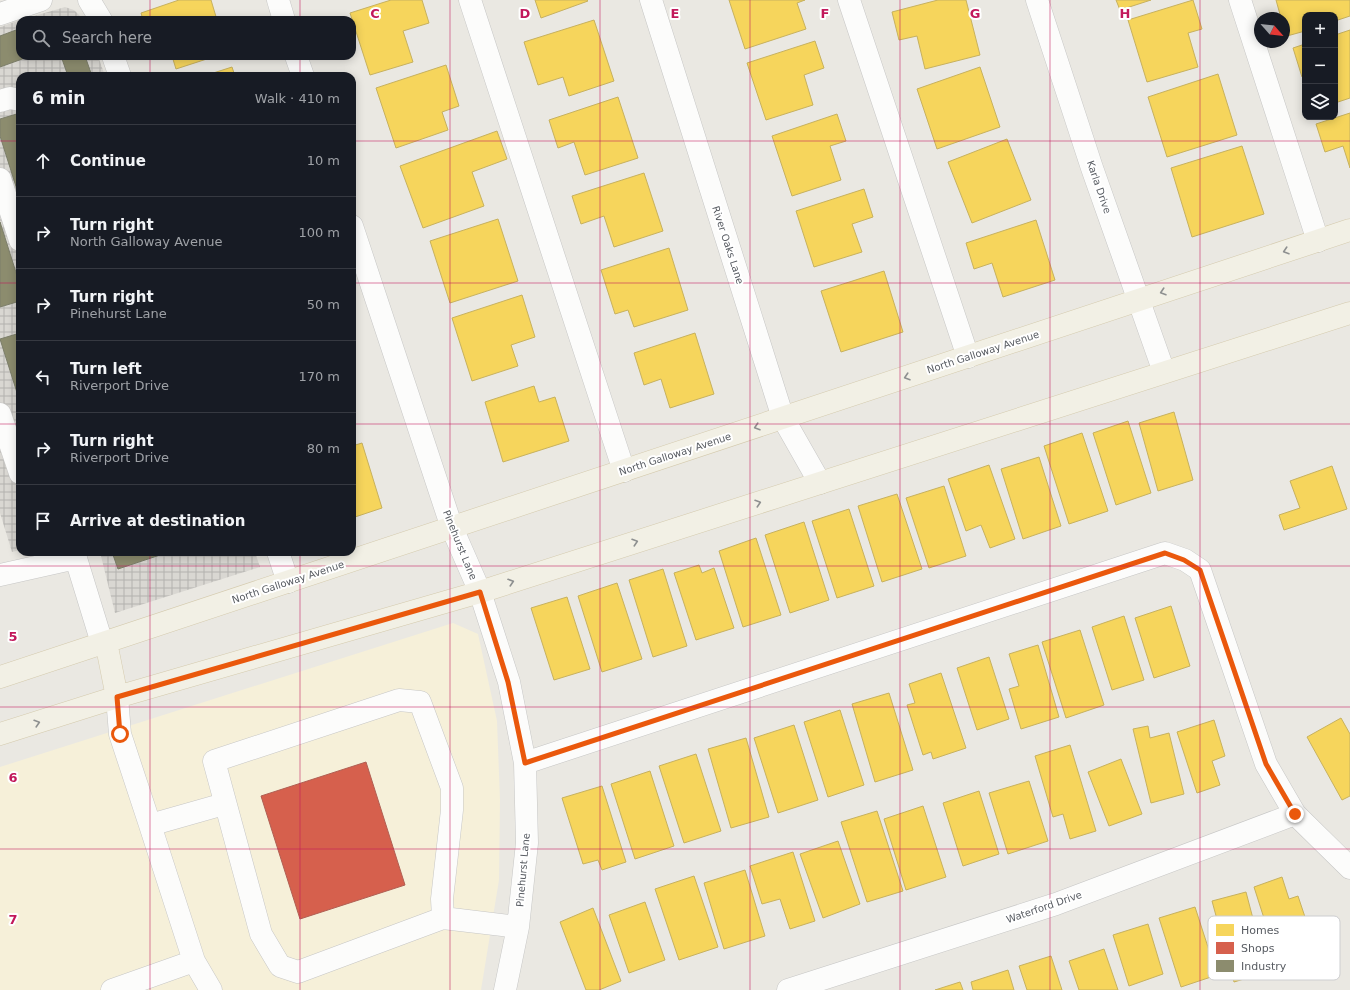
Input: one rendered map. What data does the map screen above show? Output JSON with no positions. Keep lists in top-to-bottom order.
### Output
{
  "streets": {
    "main road": ["North Galloway Avenue"],
    "street": [
      "Karla Drive",
      "River Oaks Lane",
      "Pinehurst Lane",
      "Waterford Drive"
    ]
  },
  "crossings": [
    ["Karla Drive", "North Galloway Avenue"],
    ["River Oaks Lane", "North Galloway Avenue"],
    ["North Galloway Avenue", "Pinehurst Lane"]
  ],
  "legend": ["Homes", "Shops", "Industry"],
  "north": "bottom right",
  "page": {
    "map_buttons": ["+", "−"],
    "search": "Search here",
    "heading": ["6 min", "Walk · 410 m"],
    "list": [
      ["Continue", "10 m"],
      ["Turn right", "North Galloway Avenue", "100 m"],
      ["Turn right", "Pinehurst Lane", "50 m"],
      ["Turn left", "Riverport Drive", "170 m"],
      ["Turn right", "Riverport Drive", "80 m"],
      "Arrive at destination"
    ]
  },
  "grid": {
    "columns": [
      "C",
      "D",
      "E",
      "F",
      "G",
      "H"
    ],
    "rows": ["5", "6", "7"]
  }
}
